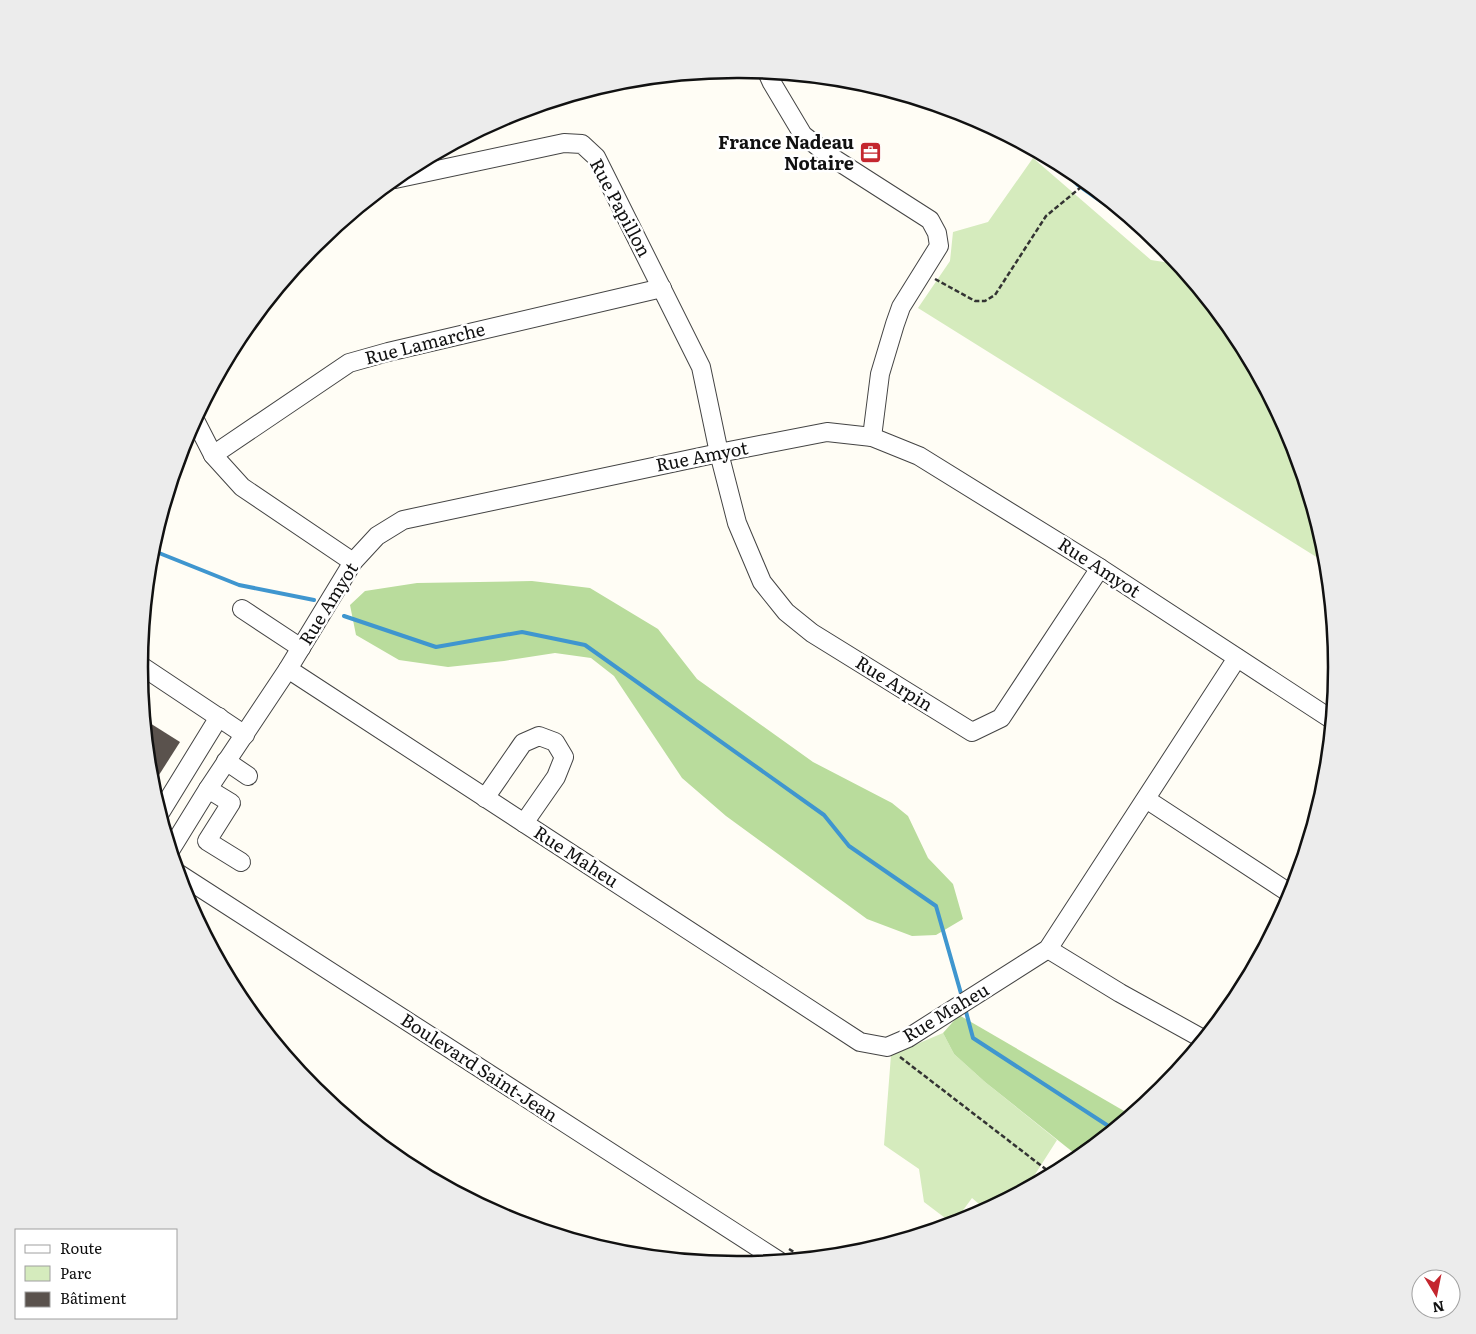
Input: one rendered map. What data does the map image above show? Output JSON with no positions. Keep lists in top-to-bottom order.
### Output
{
  "streets": {
    "street": [
      "Rue Papillon",
      "Rue Lamarche",
      "Rue Amyot",
      "Rue Arpin",
      "Rue Maheu",
      "Boulevard Saint-Jean"
    ]
  },
  "crossings": [
    ["Rue Papillon", "Rue Lamarche"],
    ["Rue Papillon", "Rue Amyot"],
    ["Rue Papillon", "Rue Arpin"],
    ["Rue Amyot", "Rue Arpin"],
    ["Rue Amyot", "Rue Maheu"]
  ],
  "places": {
    "office": ["France Nadeau Notaire"]
  },
  "legend": ["Route", "Parc", "Bâtiment"],
  "north": "bottom"
}
